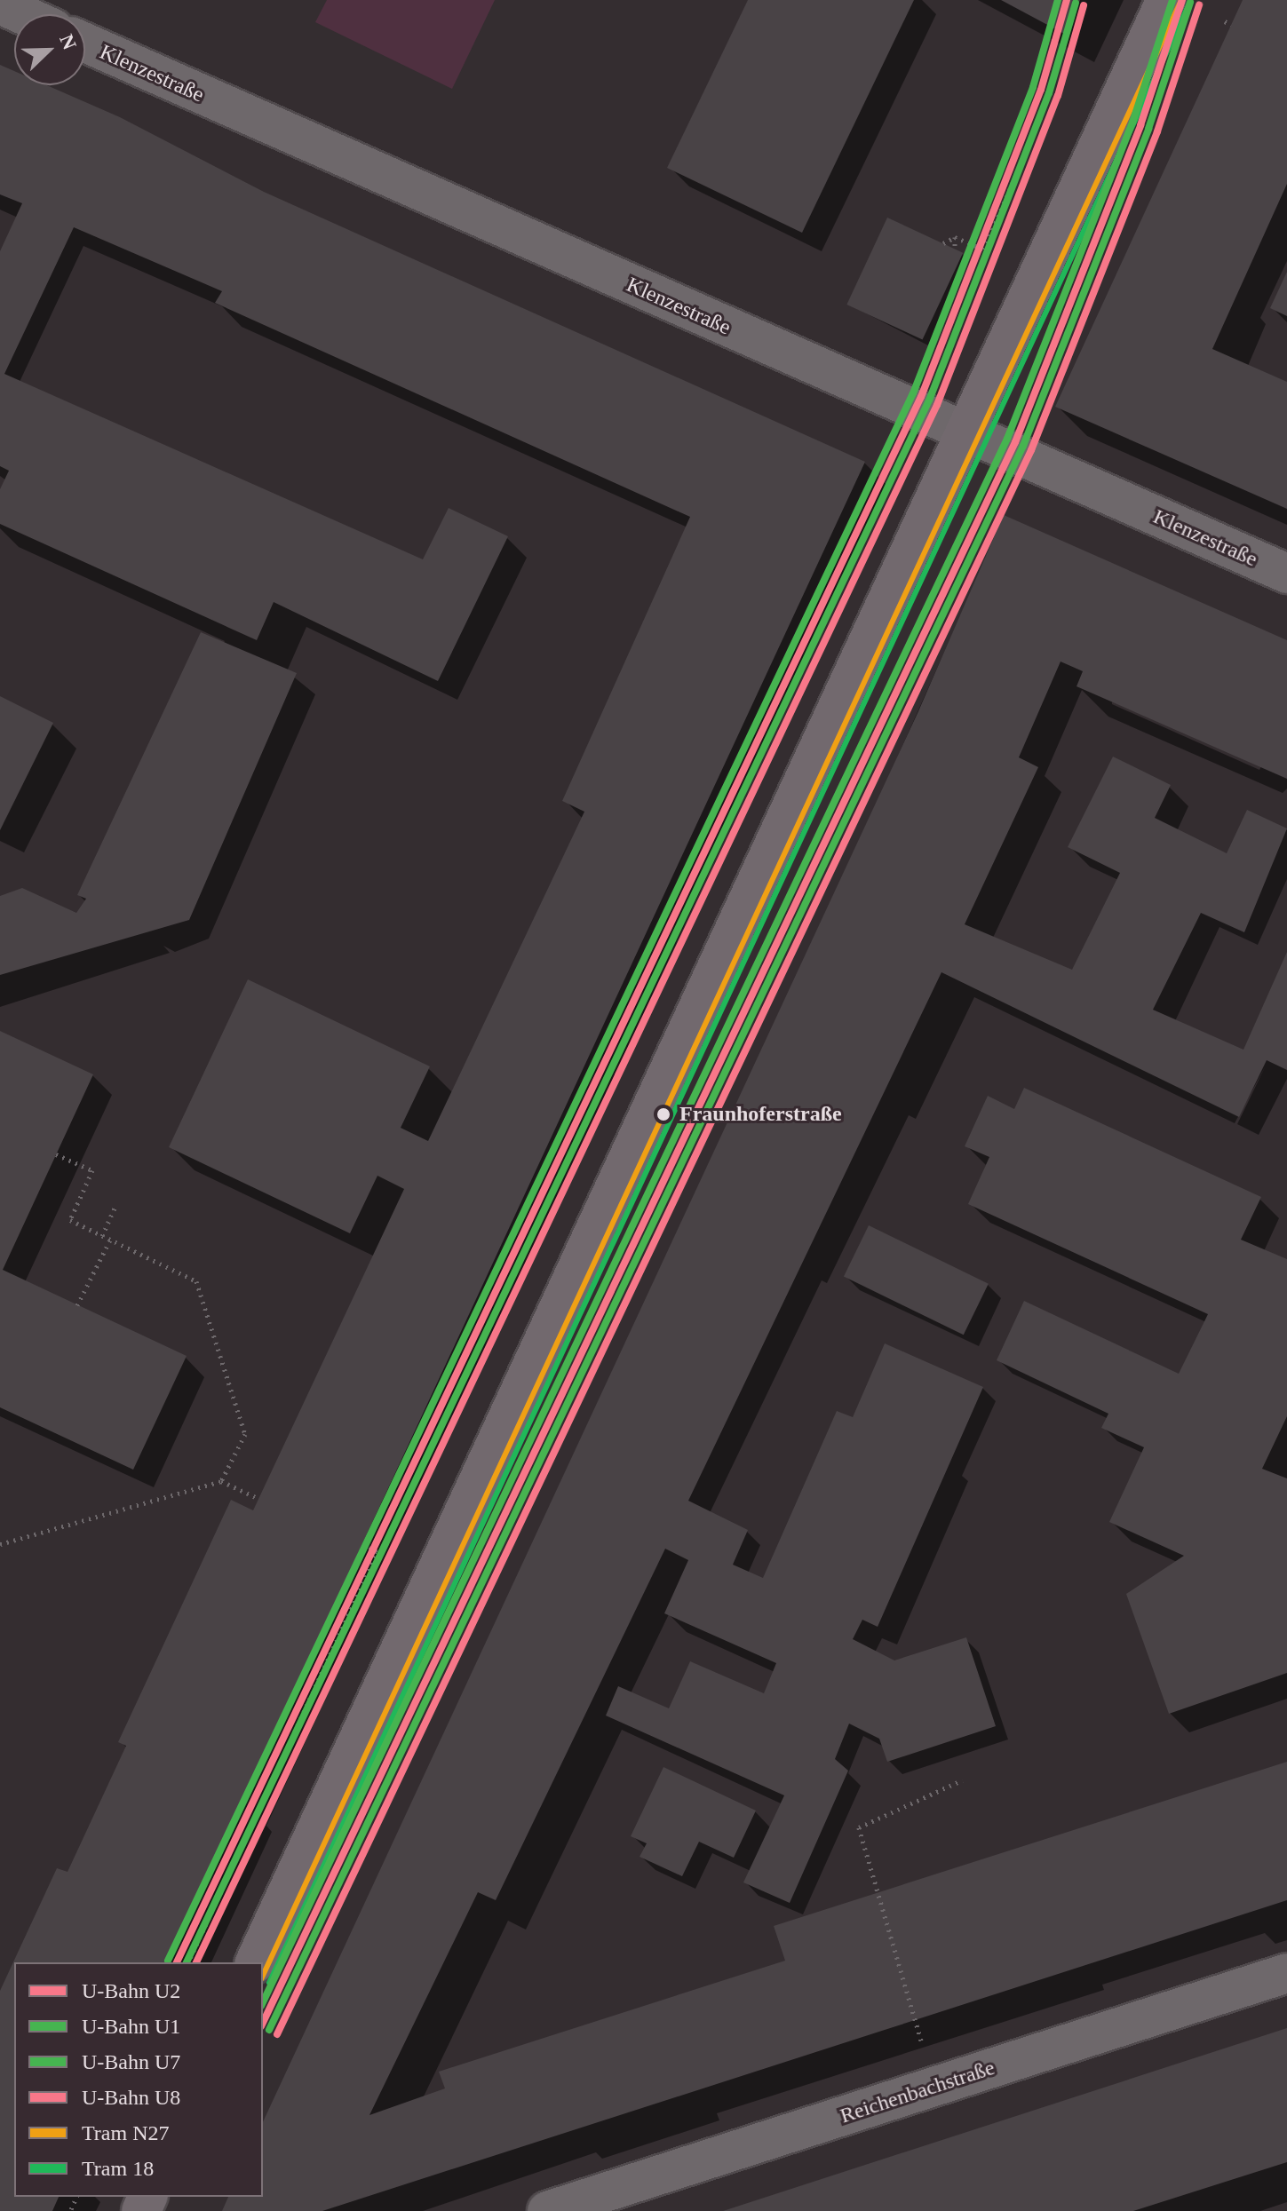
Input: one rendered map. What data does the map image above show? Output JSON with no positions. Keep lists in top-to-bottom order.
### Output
{
  "streets": {
    "street": ["Klenzestraße", "Reichenbachstraße"]
  },
  "places": ["Fraunhoferstraße"],
  "lines": [
    "metro line U2",
    "metro line U7",
    "tram line N27",
    "metro line U1",
    "tram line 18",
    "metro line U8"
  ],
  "legend": [
    "U-Bahn U2",
    "U-Bahn U1",
    "U-Bahn U7",
    "U-Bahn U8",
    "Tram N27",
    "Tram 18"
  ],
  "north": "top right"
}
